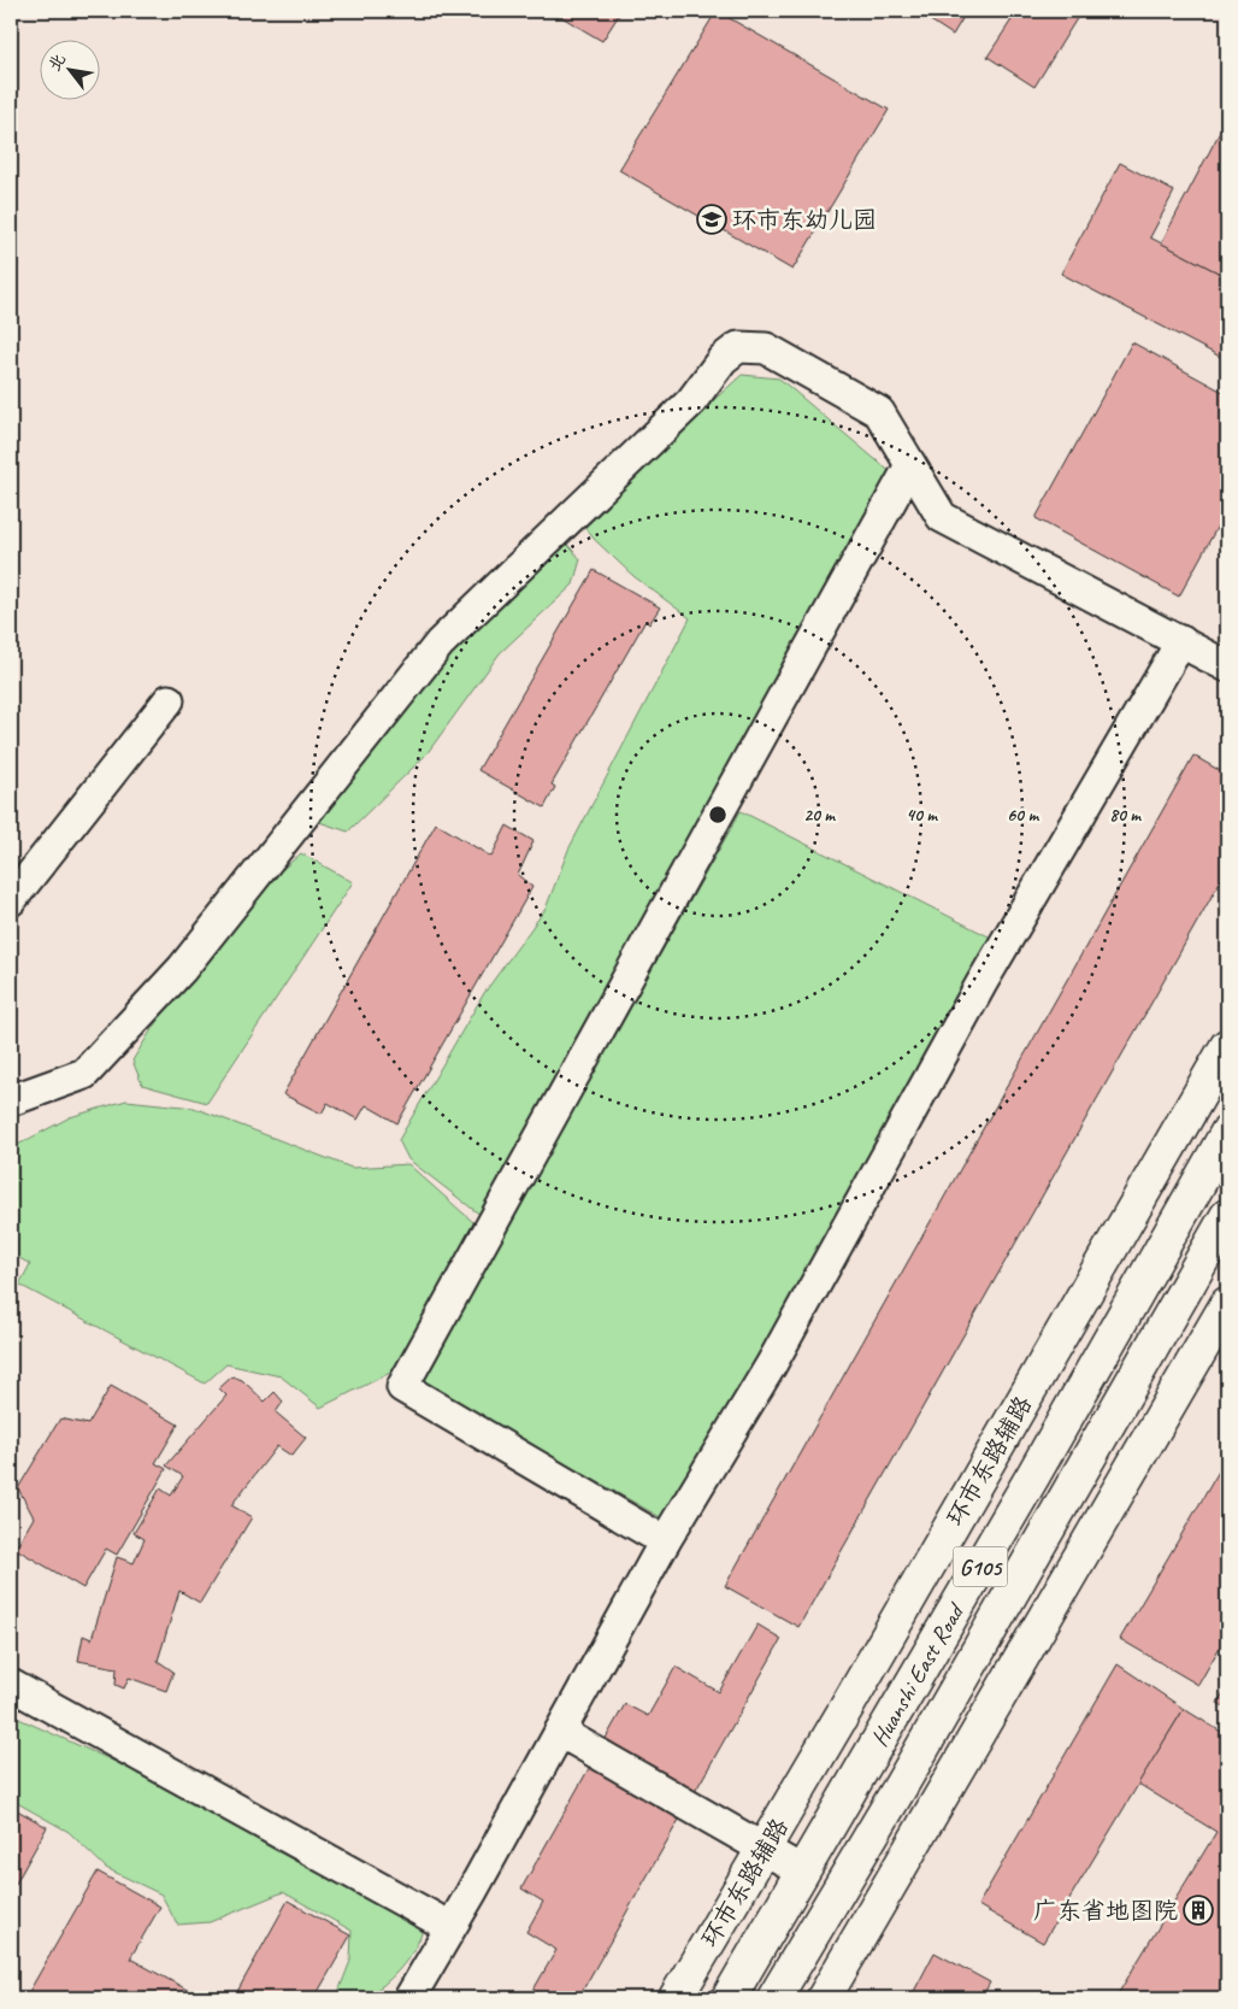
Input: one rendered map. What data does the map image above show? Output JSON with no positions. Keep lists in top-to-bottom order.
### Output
{
  "streets": {
    "main road": ["环市东路辅路", "G105", "Huanshi East Road"]
  },
  "places": {
    "school or university": ["环市东幼儿园"],
    "building": ["广东省地图院"]
  },
  "north": "top left",
  "rings": [
    "20 m",
    "40 m",
    "60 m",
    "80 m"
  ]
}
